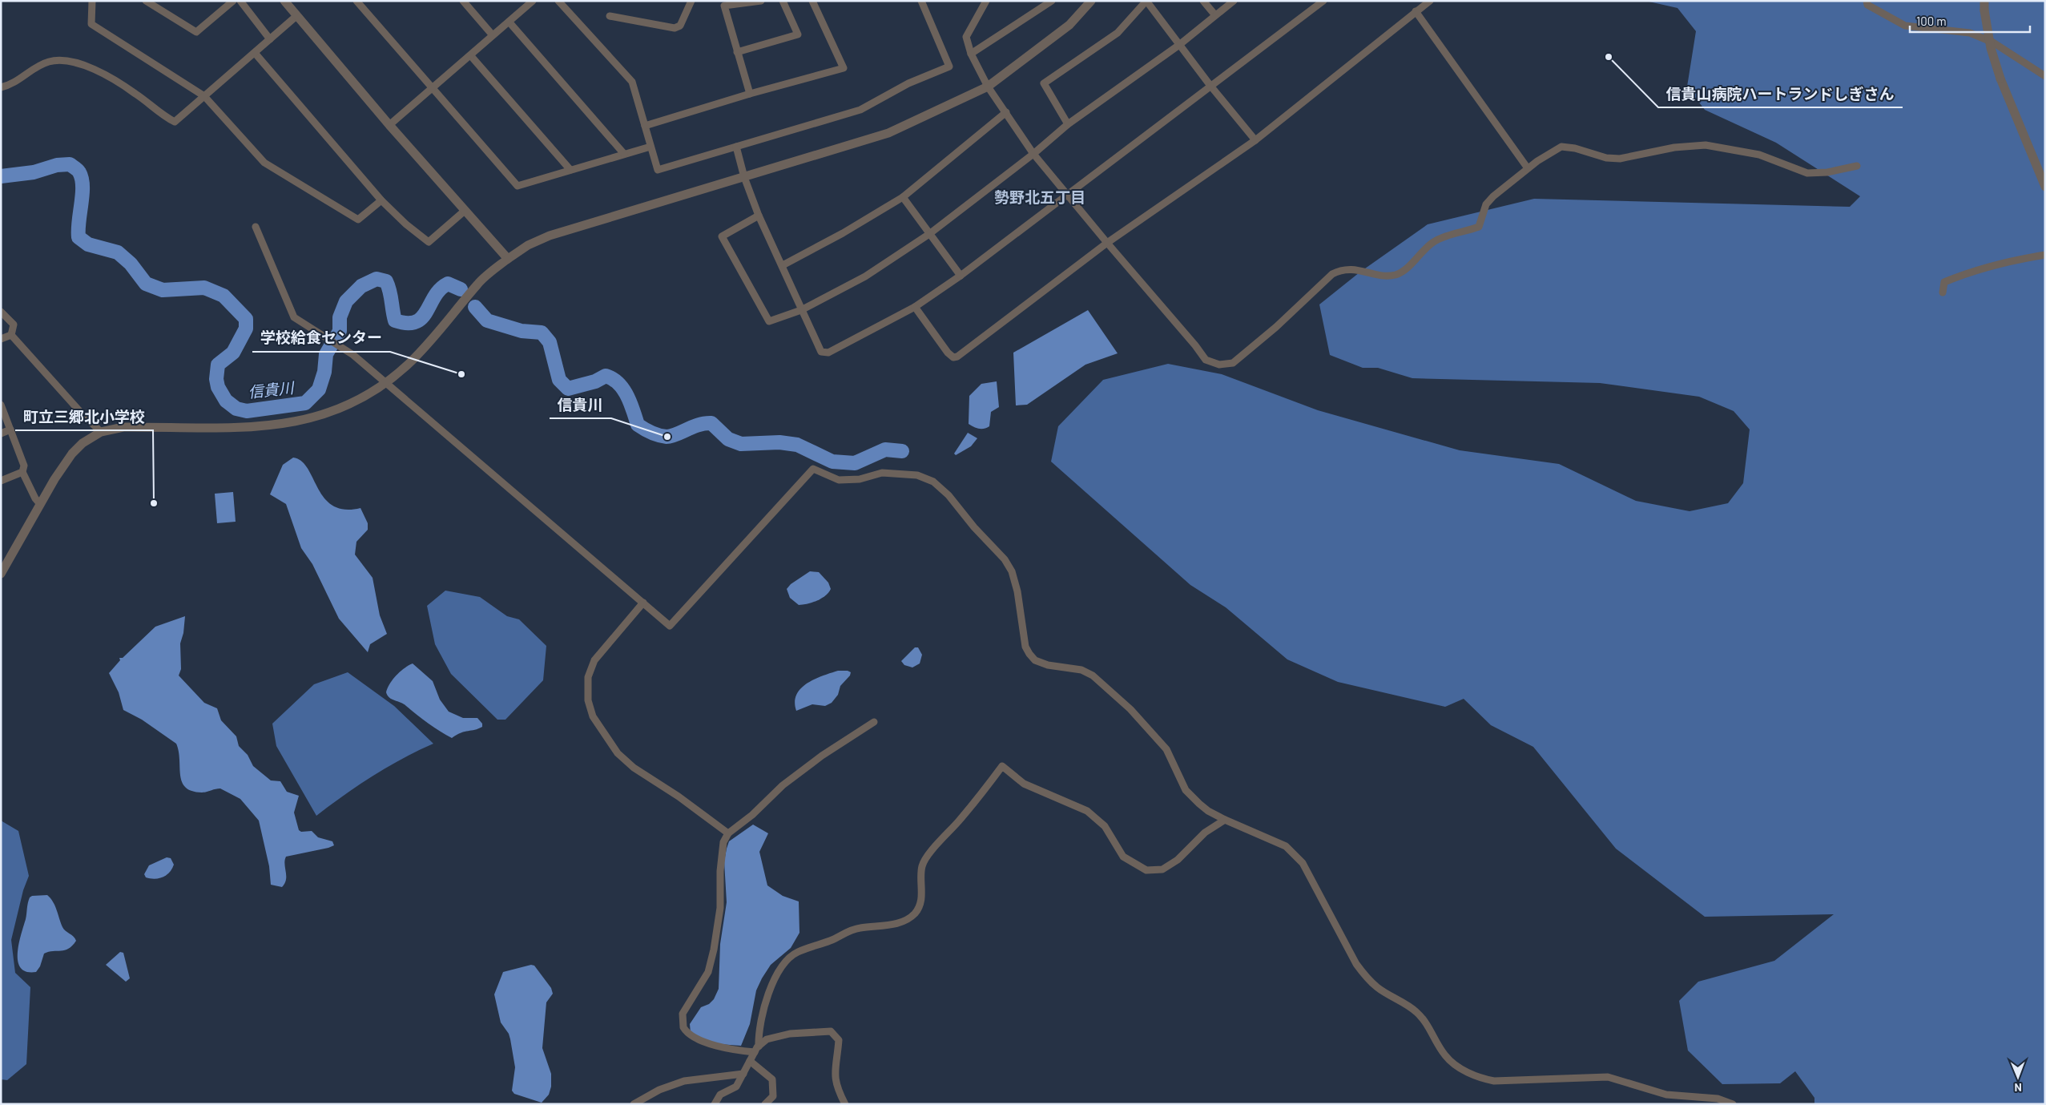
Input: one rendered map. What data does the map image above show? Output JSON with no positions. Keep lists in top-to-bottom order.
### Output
{
  "districts": ["勢野北五丁目"],
  "water": ["信貴川"],
  "places": [
    "信貴山病院ハートランドしぎさん",
    "学校給食センター",
    "信貴川",
    "町立三郷北小学校"
  ],
  "scale_bar": "100 m",
  "north": "bottom"
}
